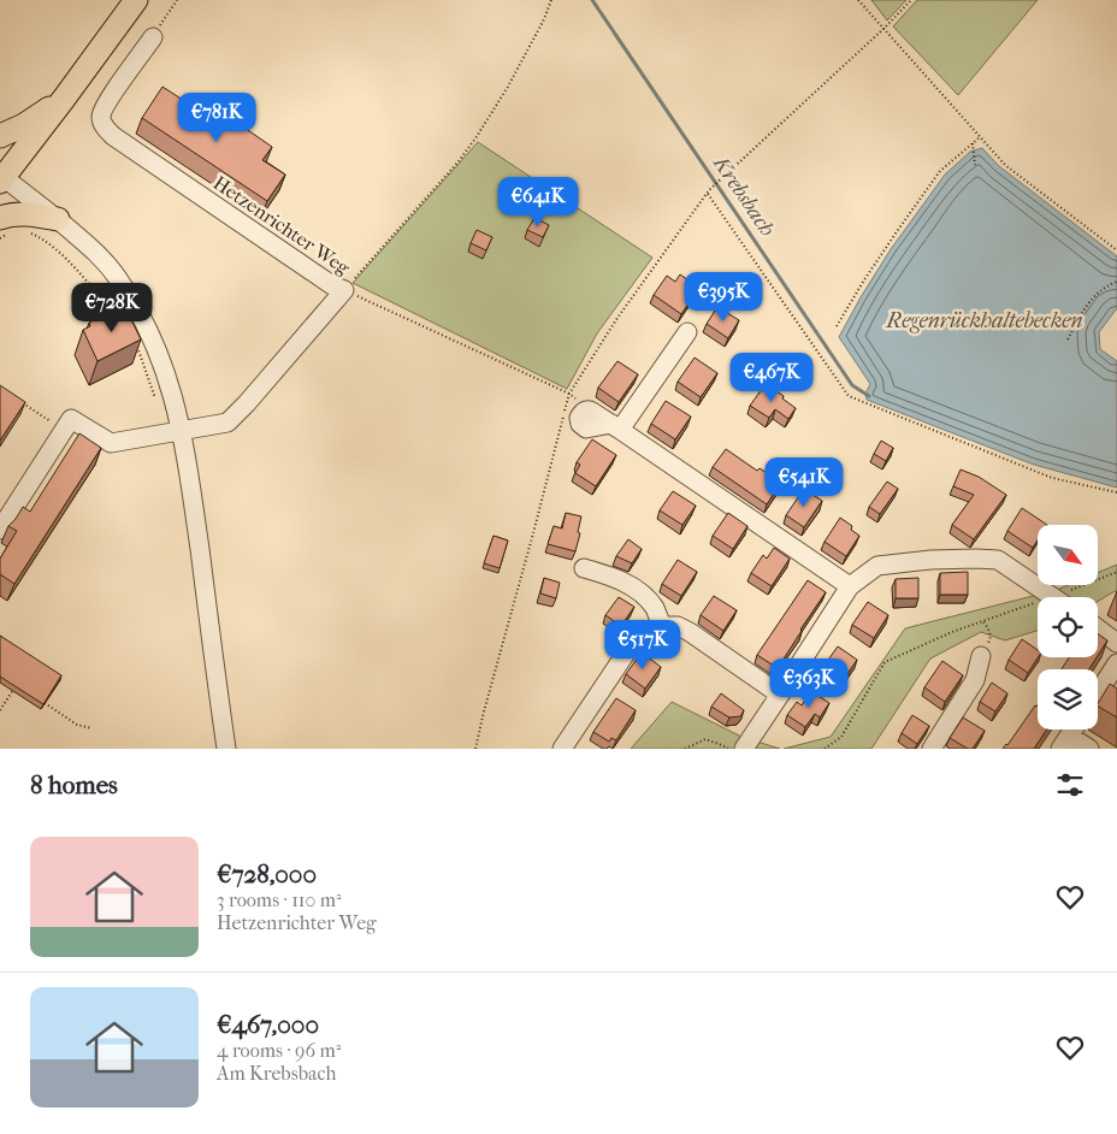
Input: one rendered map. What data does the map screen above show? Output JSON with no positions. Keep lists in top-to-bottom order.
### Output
{
  "streets": {
    "street": ["Hetzenrichter Weg"]
  },
  "water": ["Krebsbach", "Regenrückhaltebecken"],
  "north": "bottom right",
  "page": {
    "price": [
      "€781K",
      "€641K",
      "€395K",
      "€728K",
      "€467K",
      "€541K",
      "€517K",
      "€363K"
    ],
    "heading": "8 homes",
    "list": [
      {
        "name": "€728,000",
        "note": "3 rooms · 110 m² · Hetzenrichter Weg"
      },
      {
        "name": "€467,000",
        "note": "4 rooms · 96 m² · Am Krebsbach"
      }
    ]
  }
}
